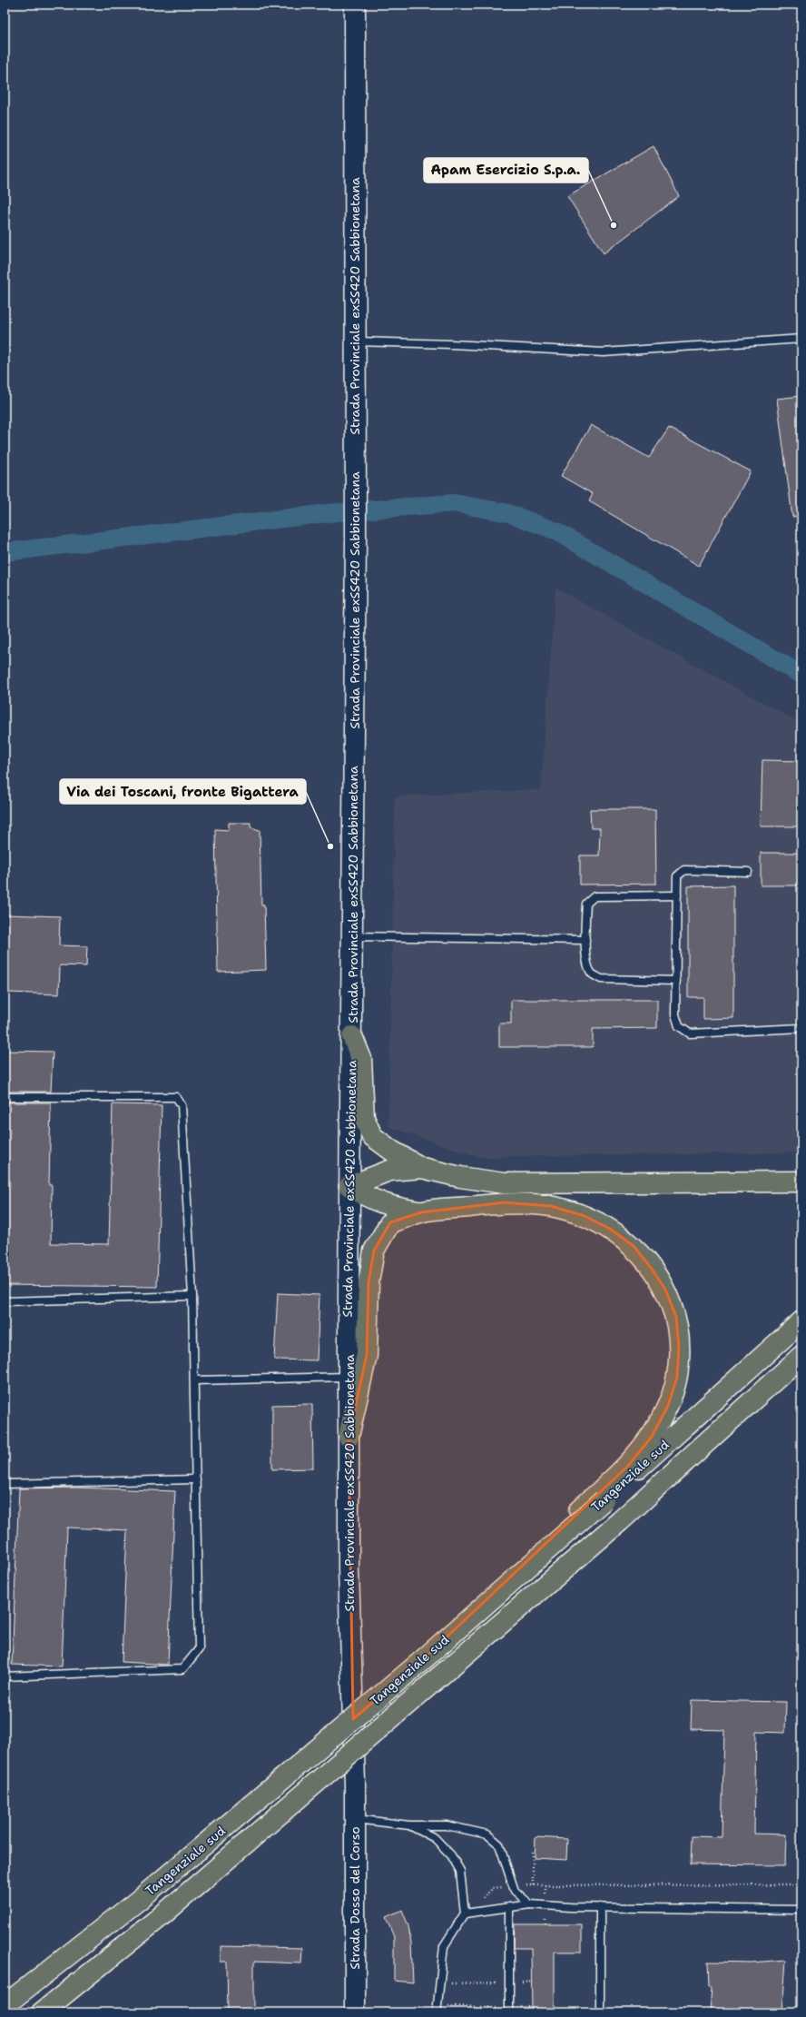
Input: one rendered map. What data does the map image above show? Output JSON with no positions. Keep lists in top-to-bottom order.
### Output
{
  "streets": {
    "highway": ["Tangenziale sud"],
    "main road": ["Strada Provinciale exSS420 Sabbionetana", "Strada Dosso del Corso"]
  },
  "crossings": [
    ["Strada Provinciale exSS420 Sabbionetana", "Strada Dosso del Corso"]
  ],
  "places": ["Apam Esercizio S.p.a.", "Via dei Toscani, fronte Bigattera"]
}
